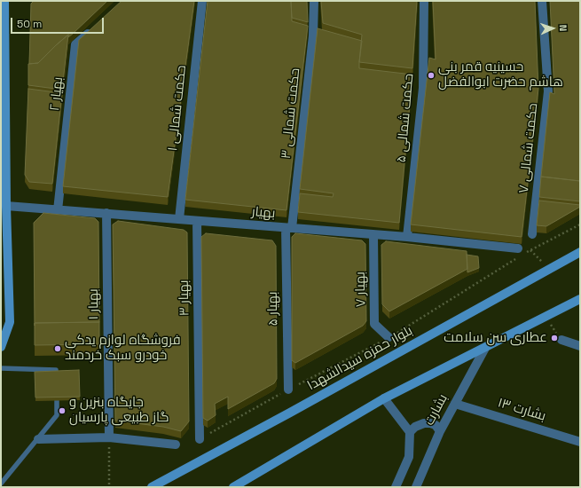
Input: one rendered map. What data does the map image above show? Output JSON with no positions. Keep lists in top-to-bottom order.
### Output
{
  "streets": {
    "main road": ["بلوار حمزه سیدالشهدا"],
    "street": [
      "بهیار ۲",
      "حکمت شمالی ۱",
      "حکمت شمالی ۳",
      "حکمت شمالی ۵",
      "حکمت شمالی ۷",
      "بهیار",
      "بهیار ۷",
      "بهیار ۳",
      "بهیار ۱",
      "بهیار ۵",
      "بشارت",
      "بشارت ۱۳"
    ]
  },
  "crossings": [
    ["بهیار ۲", "بهیار"],
    ["حکمت شمالی ۱", "بهیار"],
    ["حکمت شمالی ۳", "بهیار"],
    ["حکمت شمالی ۳", "بهیار ۵"],
    ["حکمت شمالی ۵", "بهیار"],
    ["بهیار", "بهیار ۷"],
    ["بهیار", "بهیار ۳"],
    ["بهیار", "بهیار ۱"],
    ["بهیار", "بهیار ۵"],
    ["بشارت", "بشارت ۱۳"]
  ],
  "places": [
    "حسینیه قمر بنی هاشم حضرت ابوالفضل",
    "عطاری سن سلامت",
    "فروشگاه لوازم یدکی خودرو سبک خردمند",
    "جایگاه بنزین و گاز طبیعی پارسیان"
  ],
  "scale_bar": "50 m",
  "north": "right"
}
